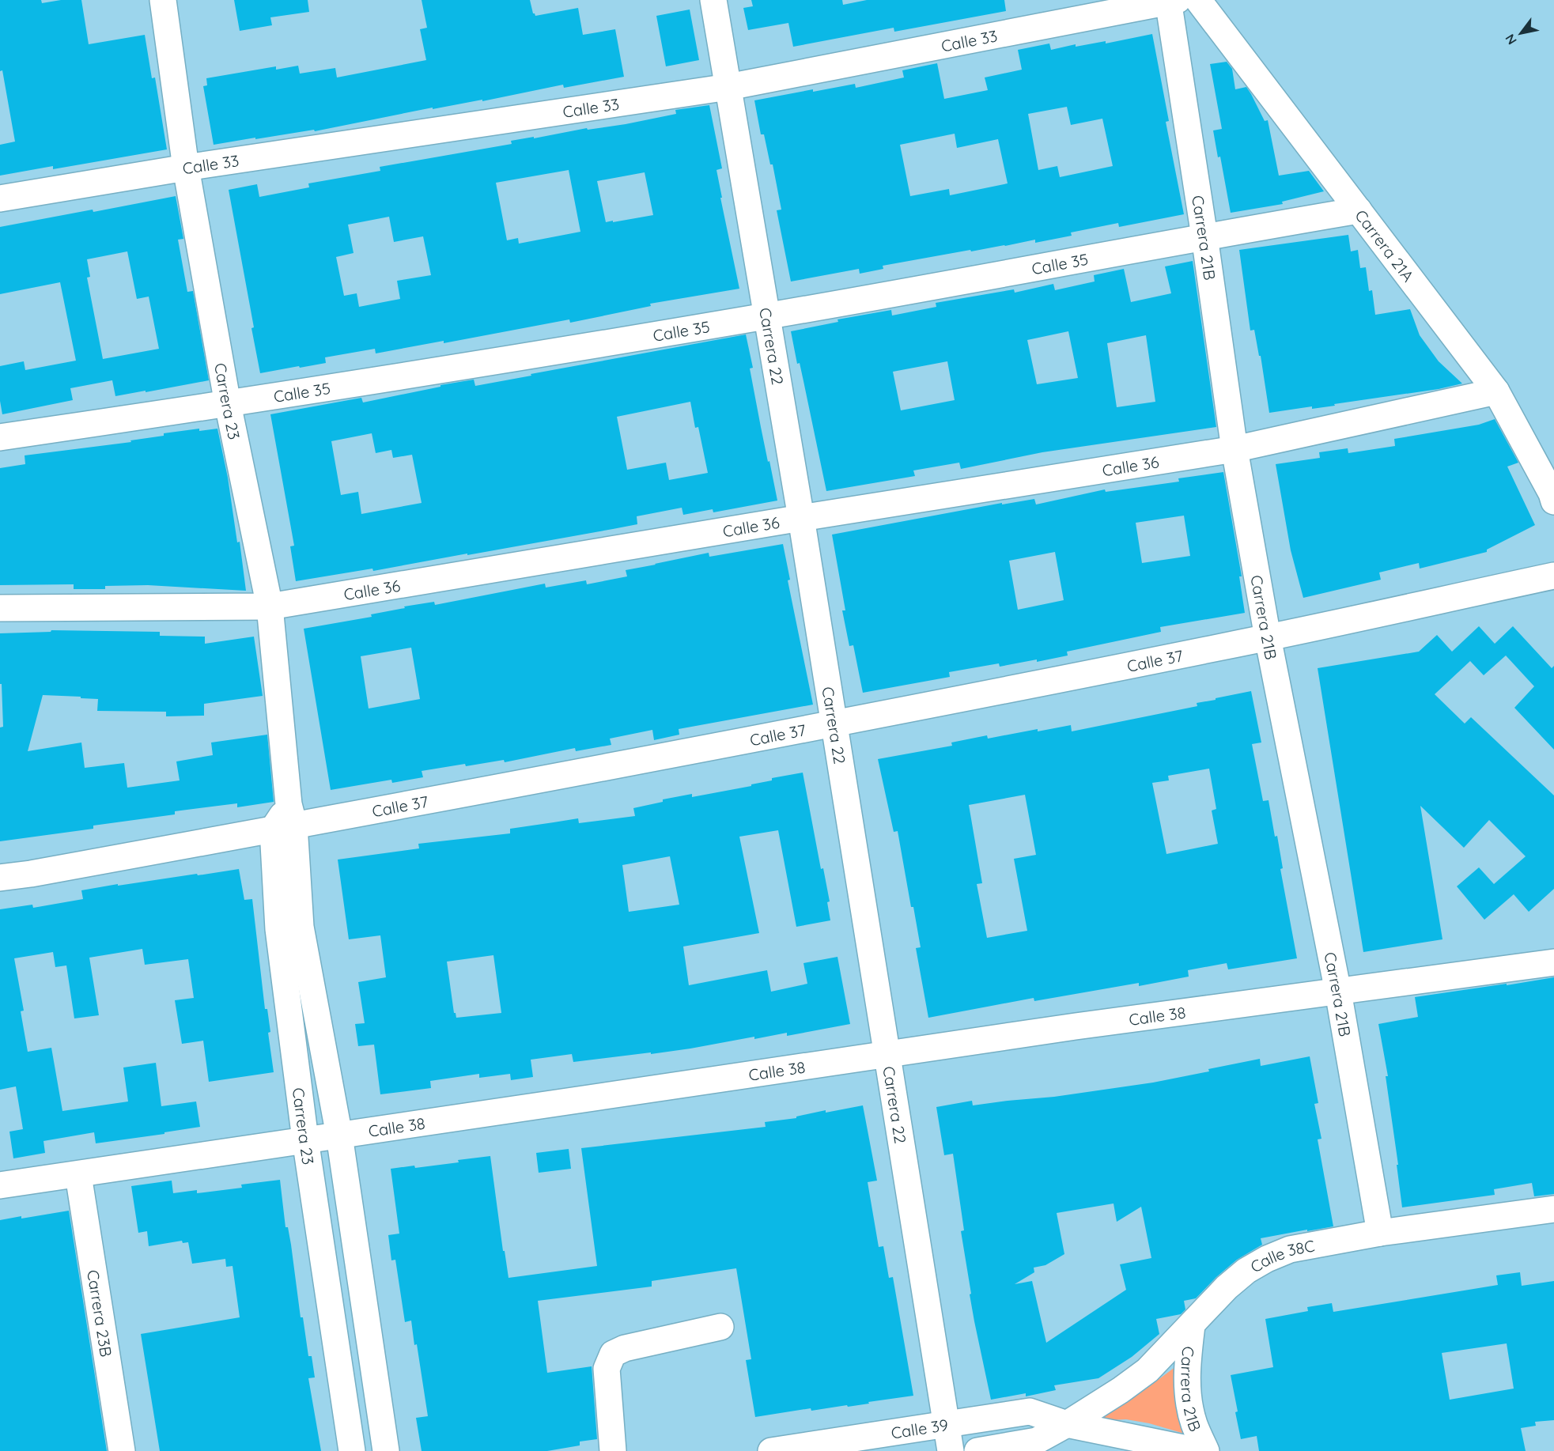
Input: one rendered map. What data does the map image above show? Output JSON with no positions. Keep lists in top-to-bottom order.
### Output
{
  "streets": {
    "street": [
      "Calle 33",
      "Carrera 21B",
      "Carrera 21A",
      "Calle 35",
      "Carrera 22",
      "Carrera 23",
      "Calle 36",
      "Calle 37",
      "Calle 38",
      "Calle 38C",
      "Carrera 23B",
      "Calle 39"
    ]
  },
  "crossings": [
    ["Calle 33", "Carrera 21B"],
    ["Calle 33", "Carrera 22"],
    ["Calle 33", "Carrera 23"],
    ["Carrera 21B", "Calle 35"],
    ["Carrera 21B", "Calle 36"],
    ["Carrera 21B", "Calle 37"],
    ["Carrera 21B", "Calle 38"],
    ["Carrera 21B", "Calle 38C"],
    ["Carrera 21A", "Calle 35"],
    ["Carrera 21A", "Calle 36"],
    ["Calle 35", "Carrera 22"],
    ["Calle 35", "Carrera 23"],
    ["Carrera 22", "Calle 36"],
    ["Carrera 22", "Calle 37"],
    ["Carrera 22", "Calle 38"],
    ["Carrera 22", "Calle 39"],
    ["Carrera 23", "Calle 36"],
    ["Carrera 23", "Calle 37"],
    ["Carrera 23", "Calle 38"],
    ["Calle 38", "Carrera 23B"],
    ["Calle 38C", "Calle 39"]
  ],
  "north": "bottom left"
}
